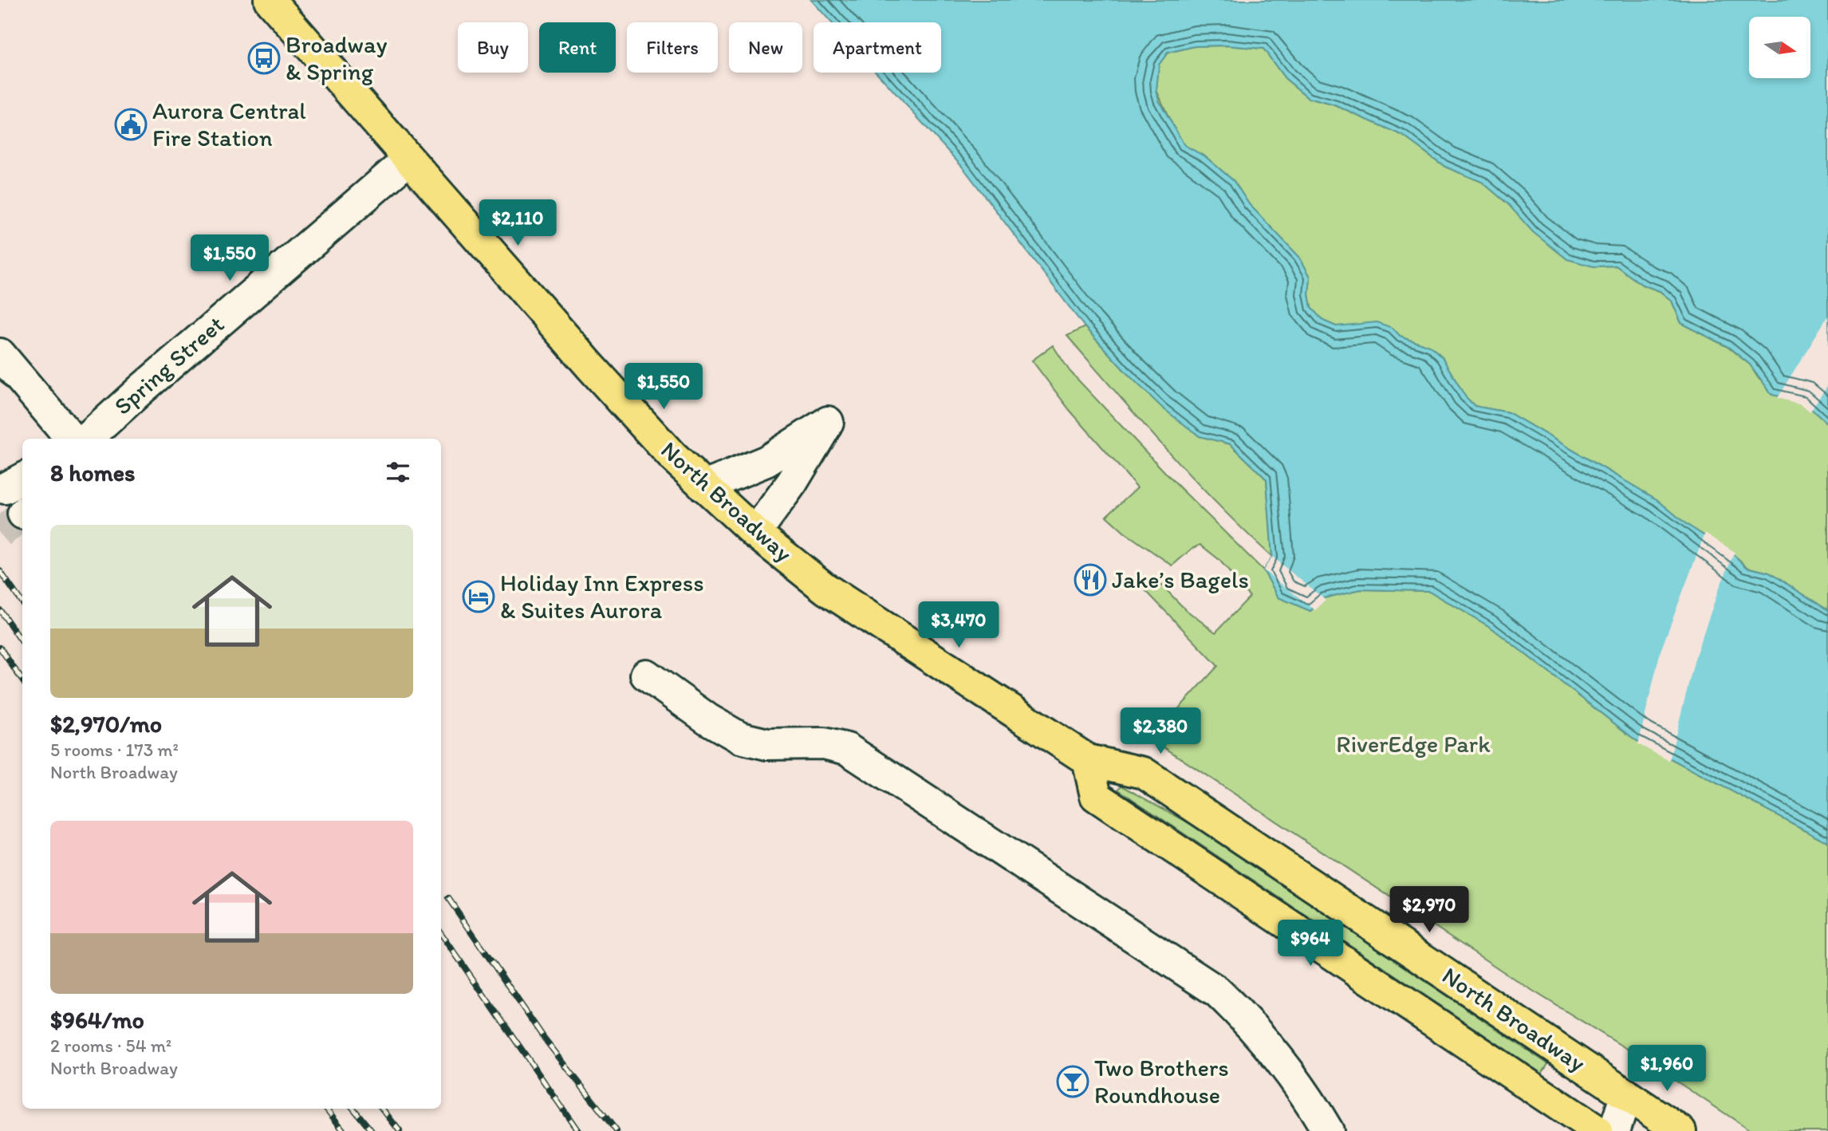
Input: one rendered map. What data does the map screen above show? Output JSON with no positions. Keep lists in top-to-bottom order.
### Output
{
  "streets": {
    "main road": ["North Broadway"],
    "street": ["Spring Street"]
  },
  "crossings": [
    ["Spring Street", "North Broadway"]
  ],
  "parks": ["RiverEdge Park"],
  "places": {
    "bus stop": ["Broadway & Spring"],
    "public building": ["Aurora Central Fire Station"],
    "restaurant": ["Jake’s Bagels"],
    "hotel": ["Holiday Inn Express & Suites Aurora"],
    "bar": ["Two Brothers Roundhouse"]
  },
  "north": "right",
  "page": {
    "chip": [
      "Buy",
      "Rent",
      "Filters",
      "New",
      "Apartment"
    ],
    "price": [
      "$2,110",
      "$1,550",
      "$1,550",
      "$3,470",
      "$2,380",
      "$2,970",
      "$964",
      "$1,960"
    ],
    "heading": "8 homes",
    "list": [
      {
        "name": "$2,970/mo",
        "note": "5 rooms · 173 m² · North Broadway"
      },
      {
        "name": "$964/mo",
        "note": "2 rooms · 54 m² · North Broadway"
      }
    ]
  }
}
